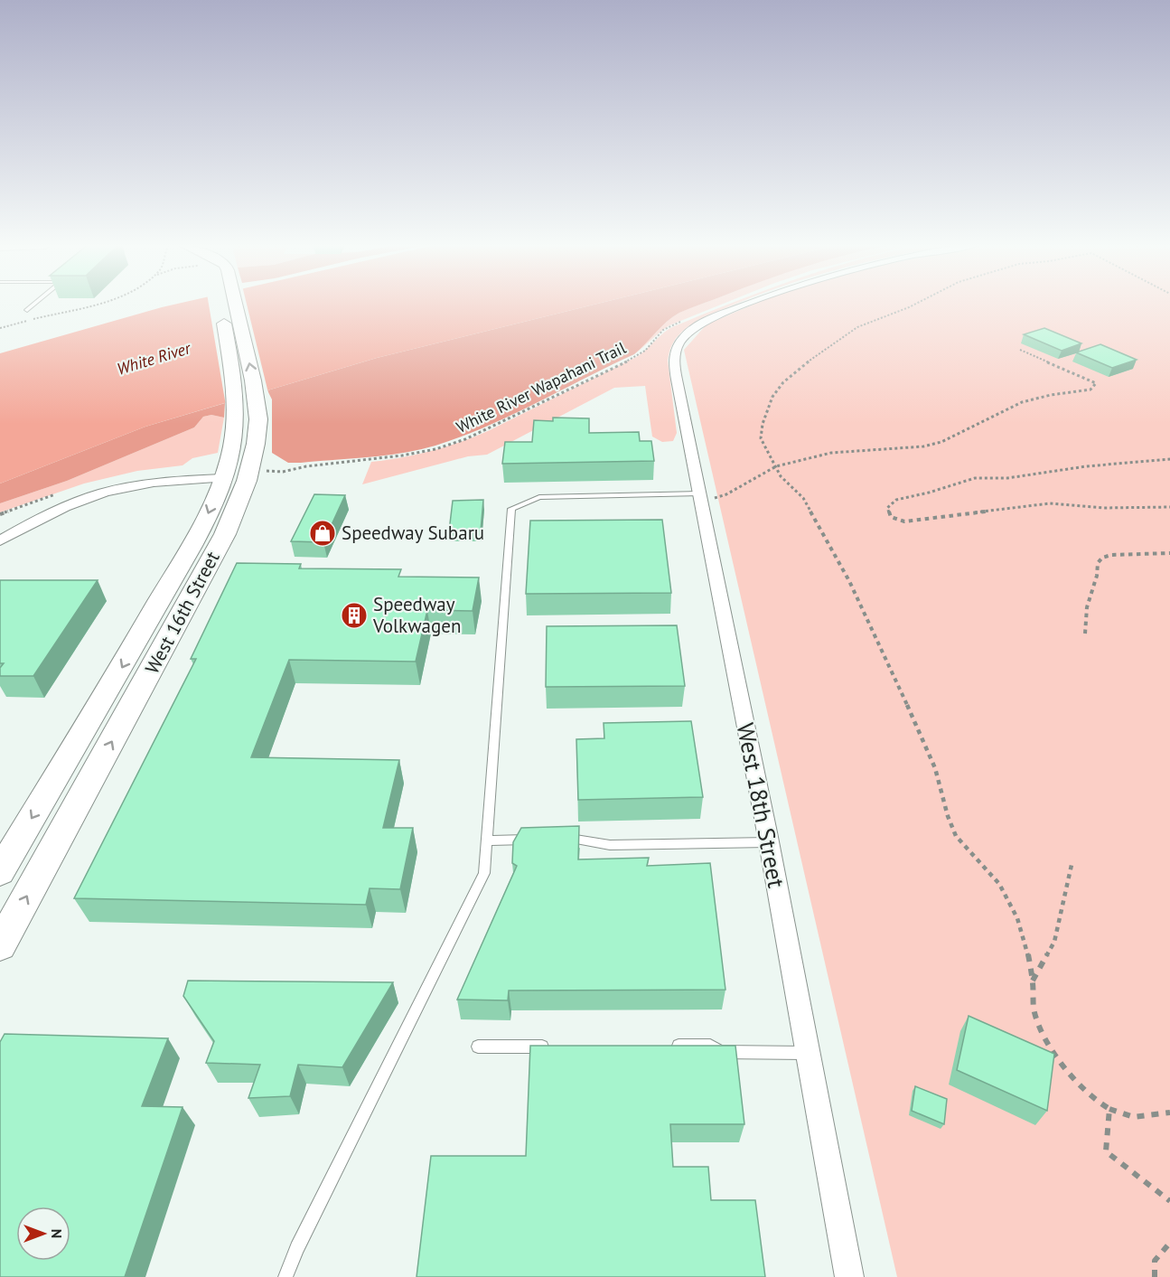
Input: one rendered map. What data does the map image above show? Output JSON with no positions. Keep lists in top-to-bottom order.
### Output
{
  "streets": {
    "main road": ["West 16th Street"],
    "street": ["West 18th Street"],
    "path": ["White River Wapahani Trail"]
  },
  "crossings": [
    ["White River Wapahani Trail", "West 18th Street"]
  ],
  "water": ["White River"],
  "places": {
    "shop": ["Speedway Subaru"],
    "building": ["Speedway Volkwagen"]
  },
  "north": "right"
}
